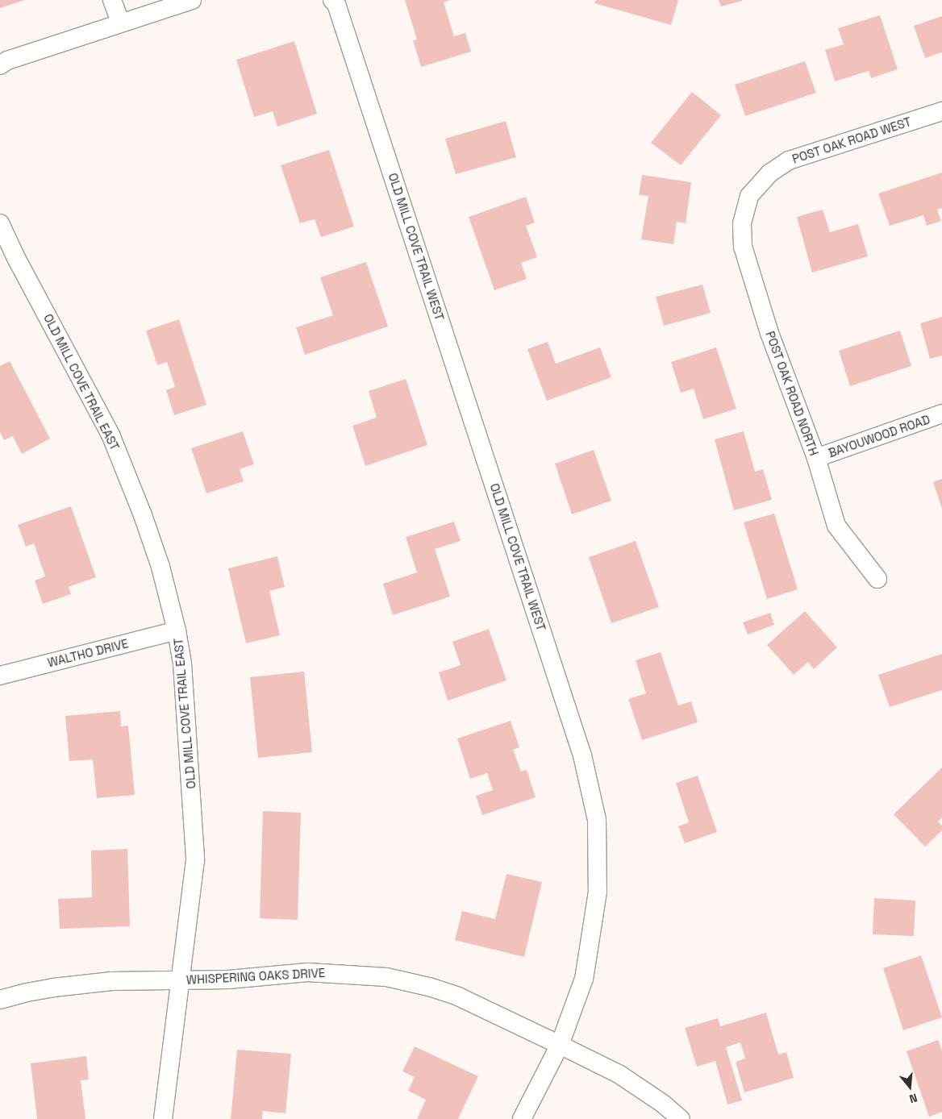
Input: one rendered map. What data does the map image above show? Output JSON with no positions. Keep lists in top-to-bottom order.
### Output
{
  "streets": {
    "street": [
      "POST OAK ROAD WEST",
      "OLD MILL COVE TRAIL WEST",
      "OLD MILL COVE TRAIL EAST",
      "POST OAK ROAD NORTH",
      "BAYOUWOOD ROAD",
      "WALTHO DRIVE",
      "WHISPERING OAKS DRIVE"
    ]
  },
  "crossings": [
    ["POST OAK ROAD WEST", "POST OAK ROAD NORTH"],
    ["OLD MILL COVE TRAIL WEST", "WHISPERING OAKS DRIVE"],
    ["OLD MILL COVE TRAIL EAST", "WALTHO DRIVE"],
    ["OLD MILL COVE TRAIL EAST", "WHISPERING OAKS DRIVE"],
    ["POST OAK ROAD NORTH", "BAYOUWOOD ROAD"]
  ],
  "north": "bottom"
}
